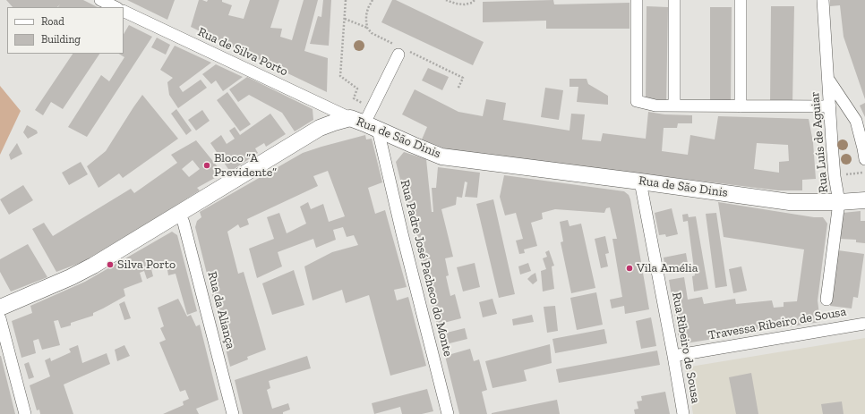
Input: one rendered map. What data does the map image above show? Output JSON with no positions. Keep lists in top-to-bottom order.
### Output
{
  "streets": {
    "street": [
      "Rua de Silva Porto",
      "Rua de São Dinis",
      "Rua Luís de Aguiar",
      "Rua Padre José Pacheco do Monte",
      "Rua da Aliança",
      "Travessa Ribeiro de Sousa",
      "Rua Ribeiro de Sousa"
    ]
  },
  "crossings": [
    ["Rua de Silva Porto", "Rua de São Dinis"],
    ["Rua de Silva Porto", "Rua Padre José Pacheco do Monte"],
    ["Rua de São Dinis", "Rua Luís de Aguiar"],
    ["Rua de São Dinis", "Rua Padre José Pacheco do Monte"],
    ["Rua de São Dinis", "Rua da Aliança"],
    ["Rua de São Dinis", "Rua Ribeiro de Sousa"],
    ["Travessa Ribeiro de Sousa", "Rua Ribeiro de Sousa"]
  ],
  "places": ["Bloco “A Previdente”", "Silva Porto", "Vila Amélia"],
  "legend": ["Road", "Building"]
}
